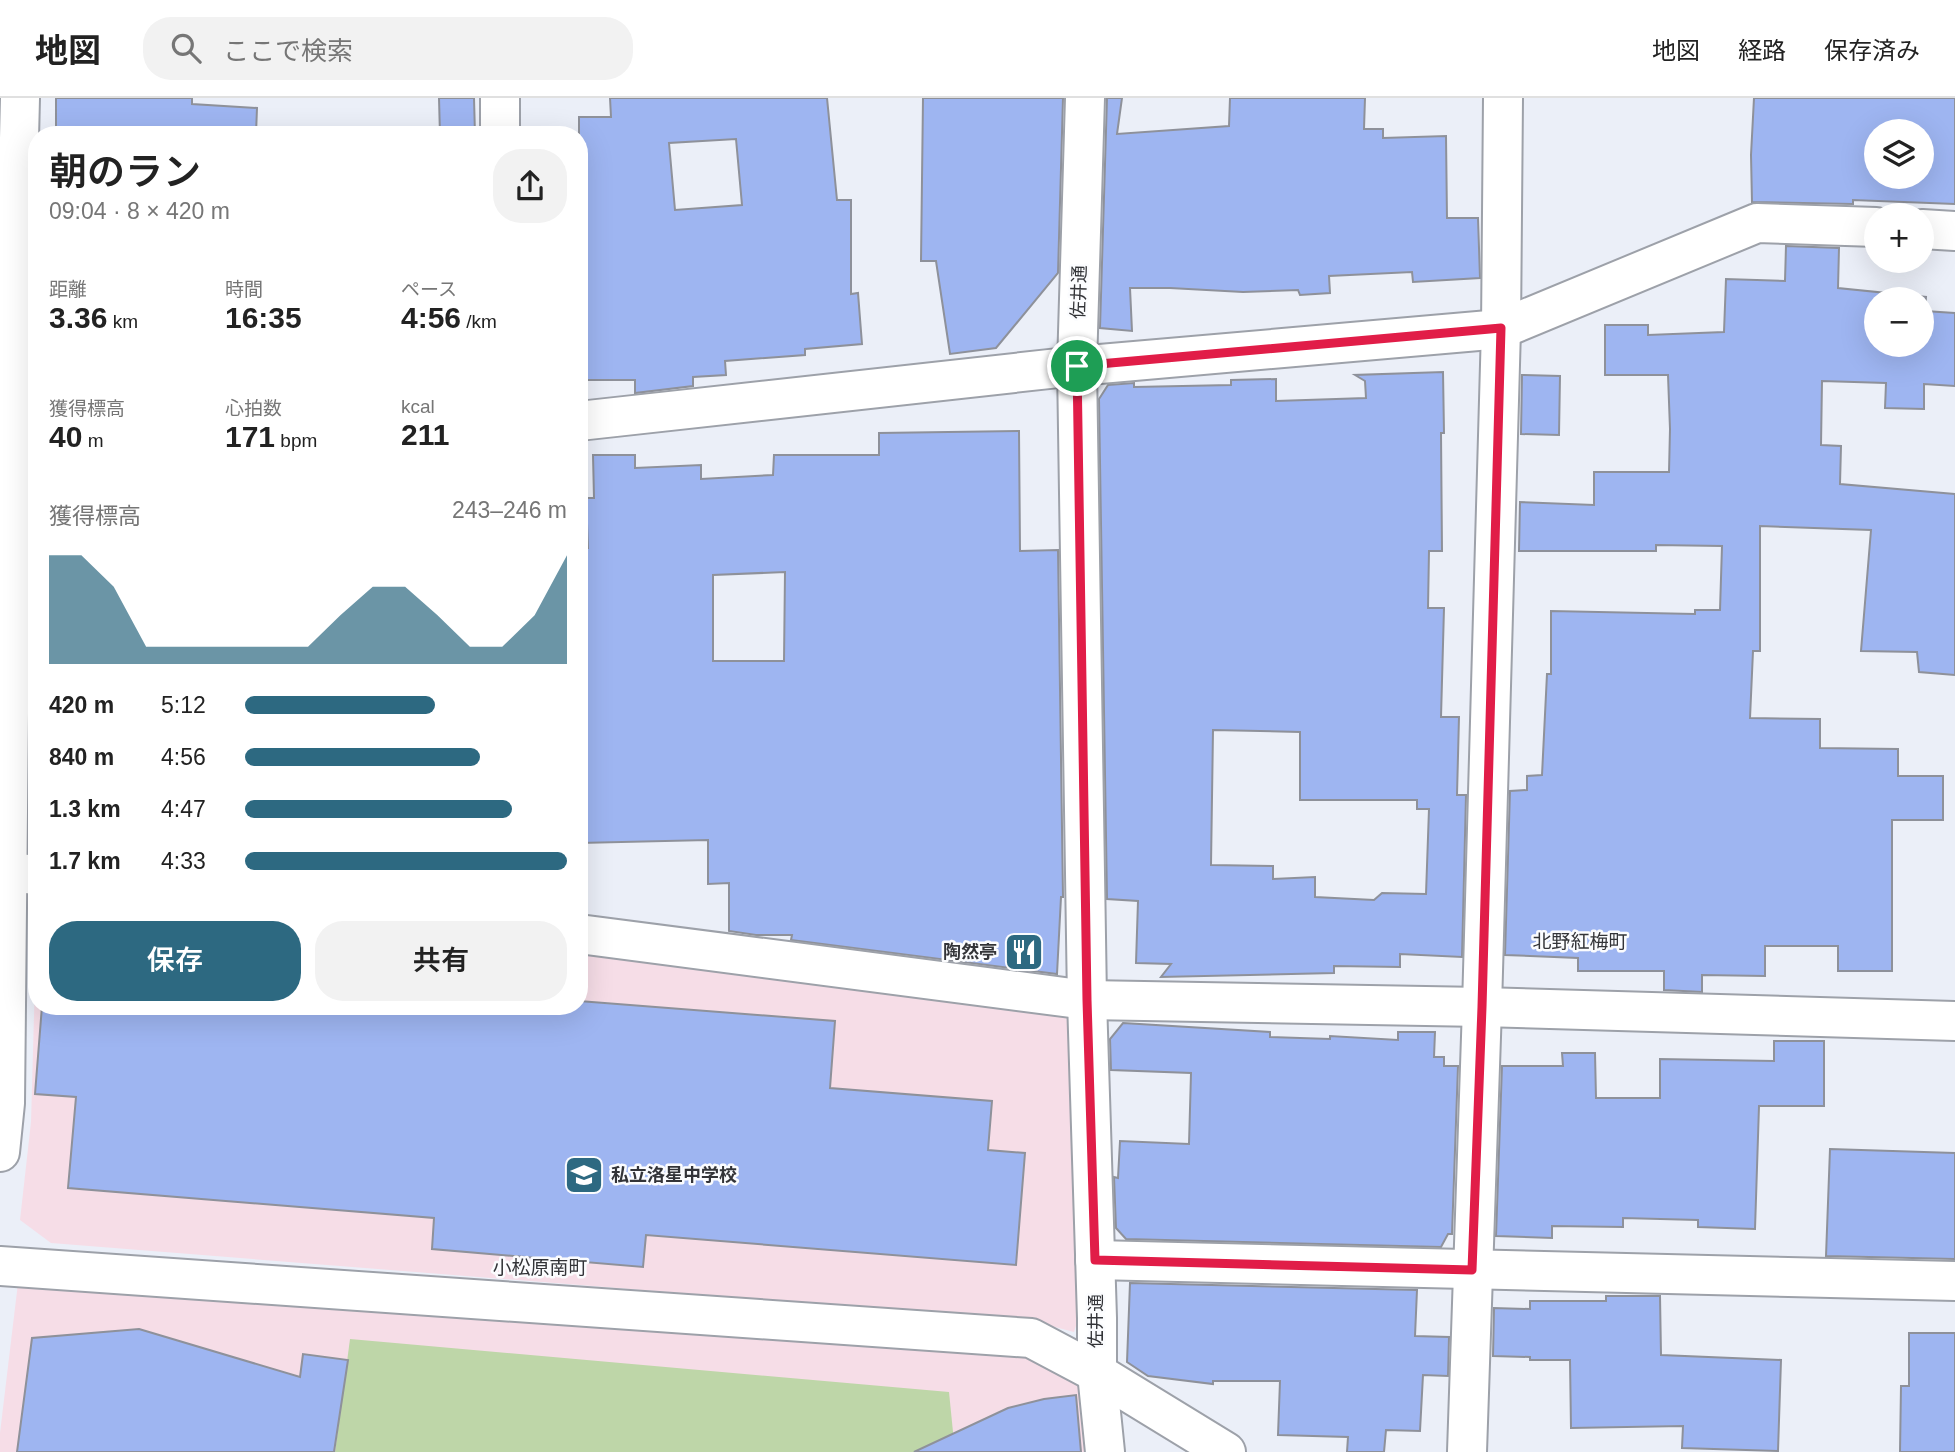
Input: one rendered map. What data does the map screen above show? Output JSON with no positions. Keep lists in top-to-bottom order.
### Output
{
  "streets": {
    "street": ["佐井通"]
  },
  "districts": ["北野紅梅町", "小松原南町"],
  "places": {
    "restaurant": ["陶然亭"],
    "school or university": ["私立洛星中学校"]
  },
  "page": {
    "header": "地図",
    "search": "ここで検索",
    "nav": ["地図", "経路", "保存済み"],
    "map_buttons": ["+", "−"],
    "heading": ["朝のラン", "09:04 · 8 × 420 m"],
    "stats": [
      ["距離", "3.36 km"],
      ["時間", "16:35"],
      ["ペース", "4:56 /km"],
      ["獲得標高", "40 m"],
      ["心拍数", "171 bpm"],
      ["kcal", "211"]
    ],
    "chart": ["獲得標高", "243–246 m"],
    "list": [
      {
        "name": "420 m",
        "note": "5:12"
      },
      {
        "name": "840 m",
        "note": "4:56"
      },
      {
        "name": "1.3 km",
        "note": "4:47"
      },
      {
        "name": "1.7 km",
        "note": "4:33"
      }
    ],
    "buttons": ["保存", "共有"]
  }
}
